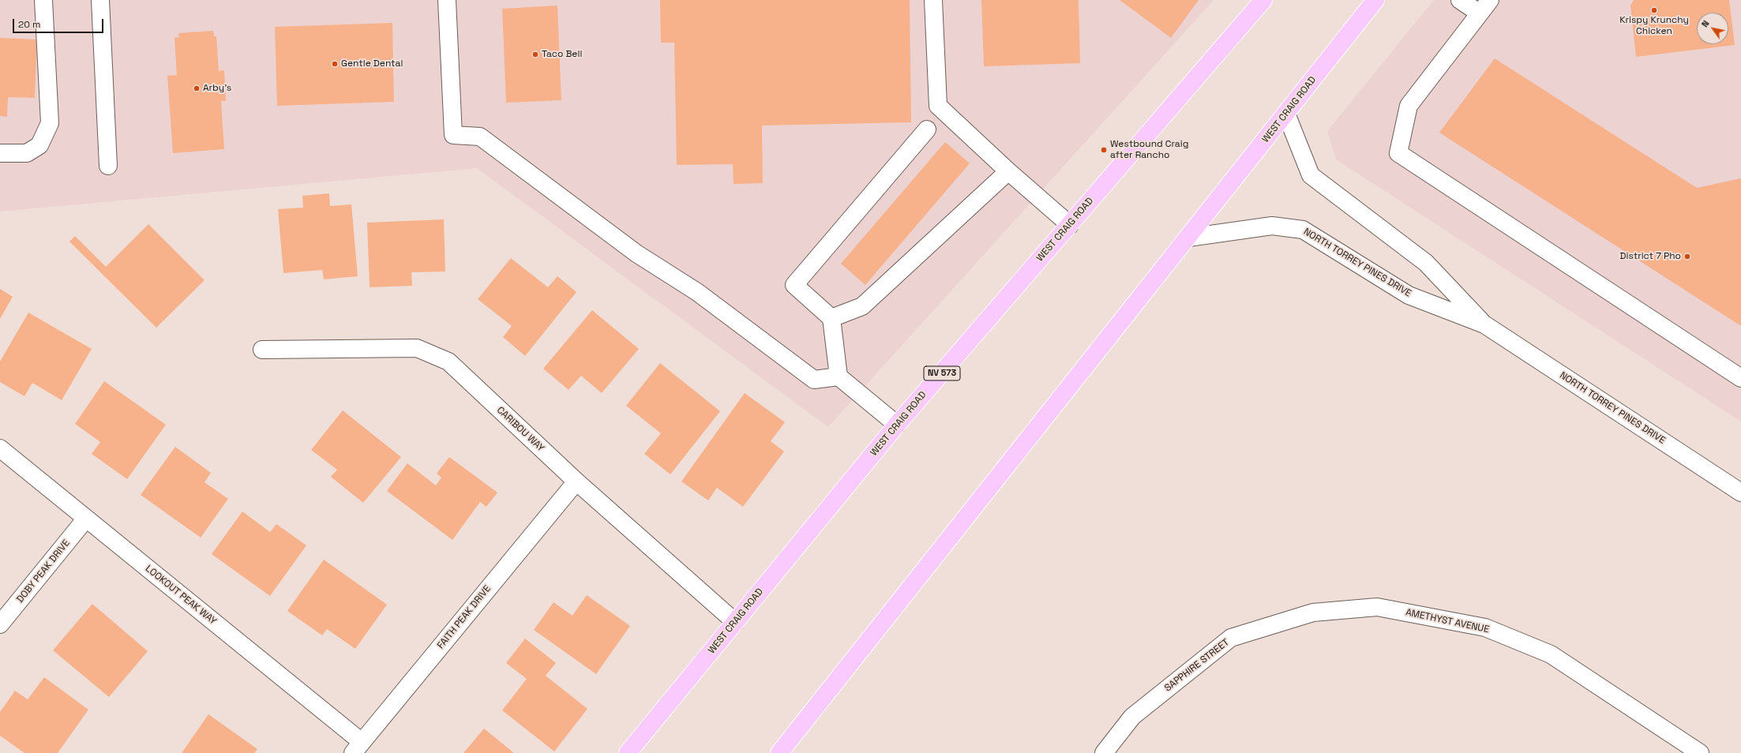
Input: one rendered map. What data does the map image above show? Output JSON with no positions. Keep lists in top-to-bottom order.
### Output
{
  "streets": {
    "main road": ["WEST CRAIG ROAD", "NV 573"],
    "street": [
      "NORTH TORREY PINES DRIVE",
      "CARIBOU WAY",
      "DOBY PEAK DRIVE",
      "LOOKOUT PEAK WAY",
      "FAITH PEAK DRIVE",
      "AMETHYST AVENUE",
      "SAPPHIRE STREET"
    ]
  },
  "crossings": [
    ["WEST CRAIG ROAD", "NORTH TORREY PINES DRIVE"],
    ["WEST CRAIG ROAD", "CARIBOU WAY"],
    ["CARIBOU WAY", "FAITH PEAK DRIVE"],
    ["DOBY PEAK DRIVE", "LOOKOUT PEAK WAY"],
    ["LOOKOUT PEAK WAY", "FAITH PEAK DRIVE"],
    ["AMETHYST AVENUE", "SAPPHIRE STREET"]
  ],
  "places": [
    "Krispy Krunchy Chicken",
    "Taco Bell",
    "Gentle Dental",
    "Arby's",
    "Westbound Craig after Rancho",
    "District 7 Pho"
  ],
  "scale_bar": "20 m",
  "north": "top left"
}
